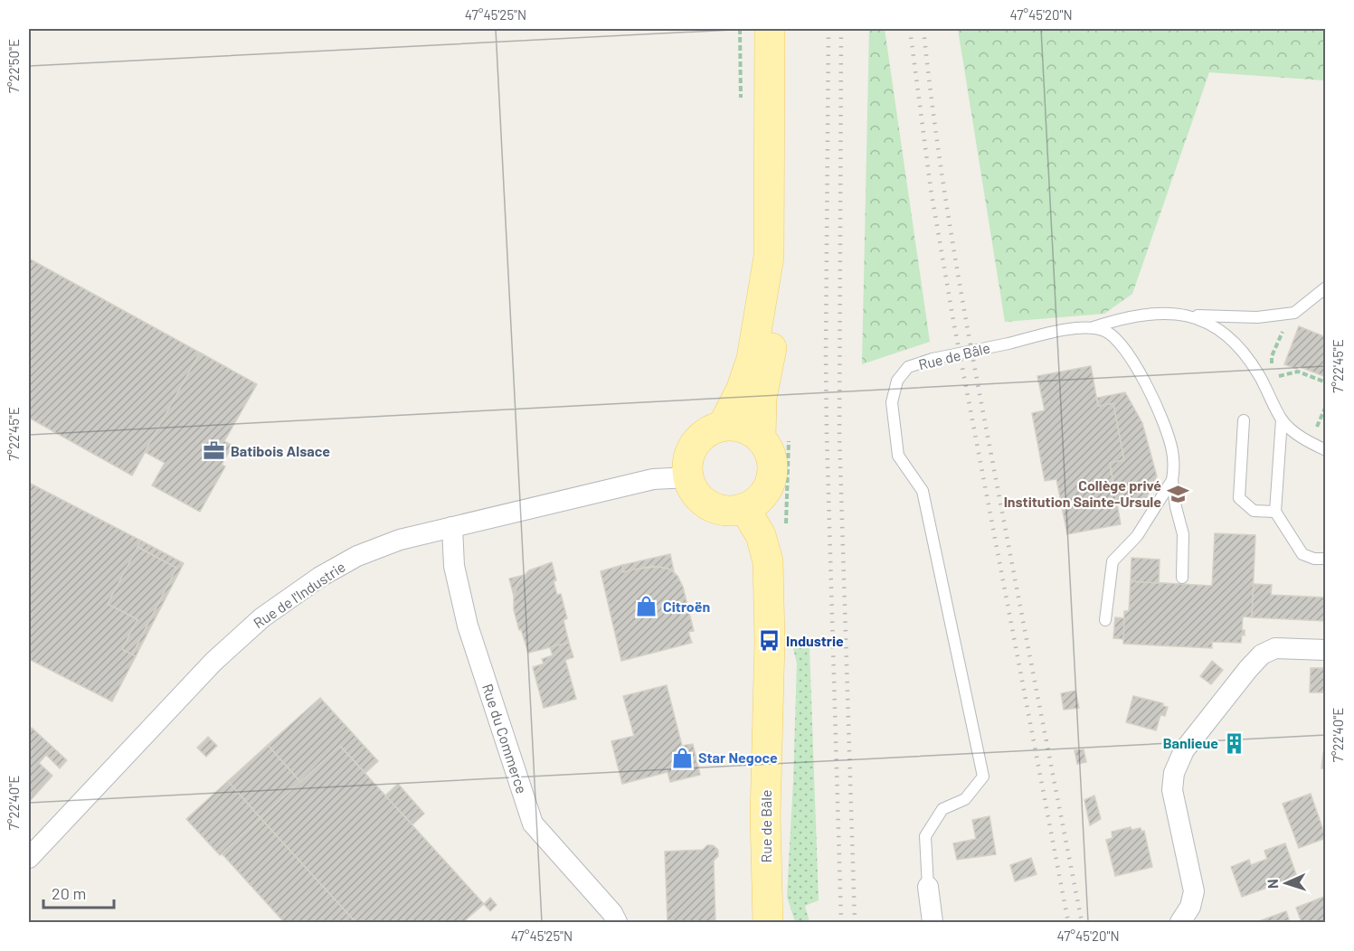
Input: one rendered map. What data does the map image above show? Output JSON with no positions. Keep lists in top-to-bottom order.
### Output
{
  "streets": {
    "main road": ["Rue de Bâle"],
    "street": ["Rue de l'Industrie", "Rue du Commerce"]
  },
  "crossings": [
    ["Rue de Bâle", "Rue de l'Industrie"],
    ["Rue de l'Industrie", "Rue du Commerce"]
  ],
  "places": {
    "office": ["Batibois Alsace"],
    "school or university": ["Collège privé Institution Sainte-Ursule"],
    "shop": ["Citroën", "Star Negoce"],
    "bus stop": ["Industrie"],
    "building": ["Banlieue"]
  },
  "scale_bar": "20 m",
  "north": "left",
  "coordinates": [
    "47°45'25\"N",
    "47°45'20\"N",
    "7°22'50\"E",
    "7°22'45\"E",
    "7°22'40\"E"
  ]
}
